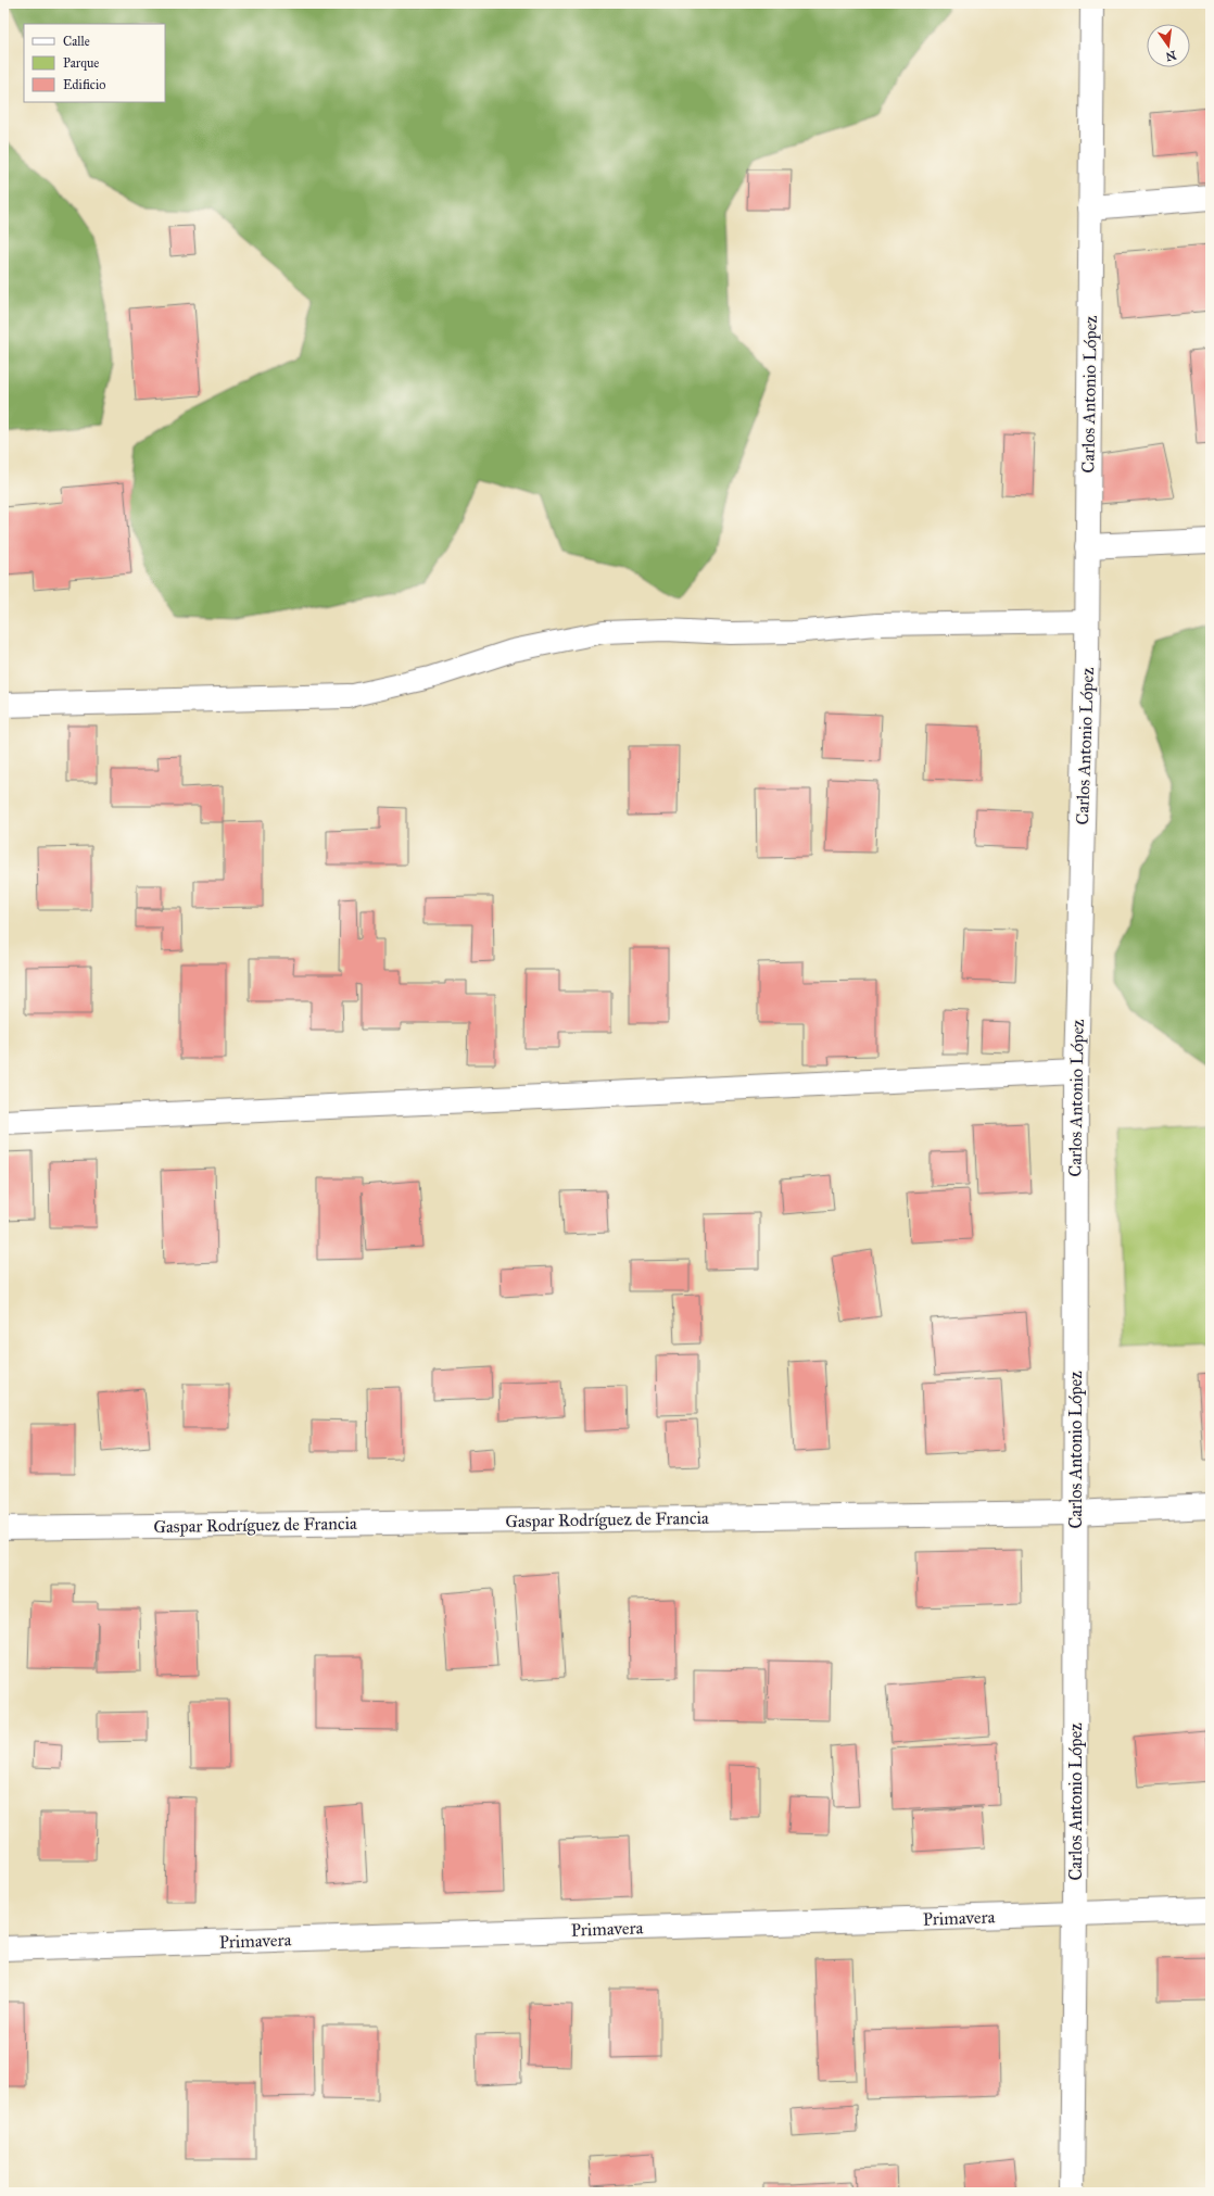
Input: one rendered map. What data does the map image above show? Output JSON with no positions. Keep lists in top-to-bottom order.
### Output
{
  "streets": {
    "street": ["Carlos Antonio López", "Gaspar Rodríguez de Francia", "Primavera"]
  },
  "crossings": [
    ["Carlos Antonio López", "Gaspar Rodríguez de Francia"],
    ["Carlos Antonio López", "Primavera"]
  ],
  "legend": ["Calle", "Parque", "Edificio"],
  "north": "bottom"
}
